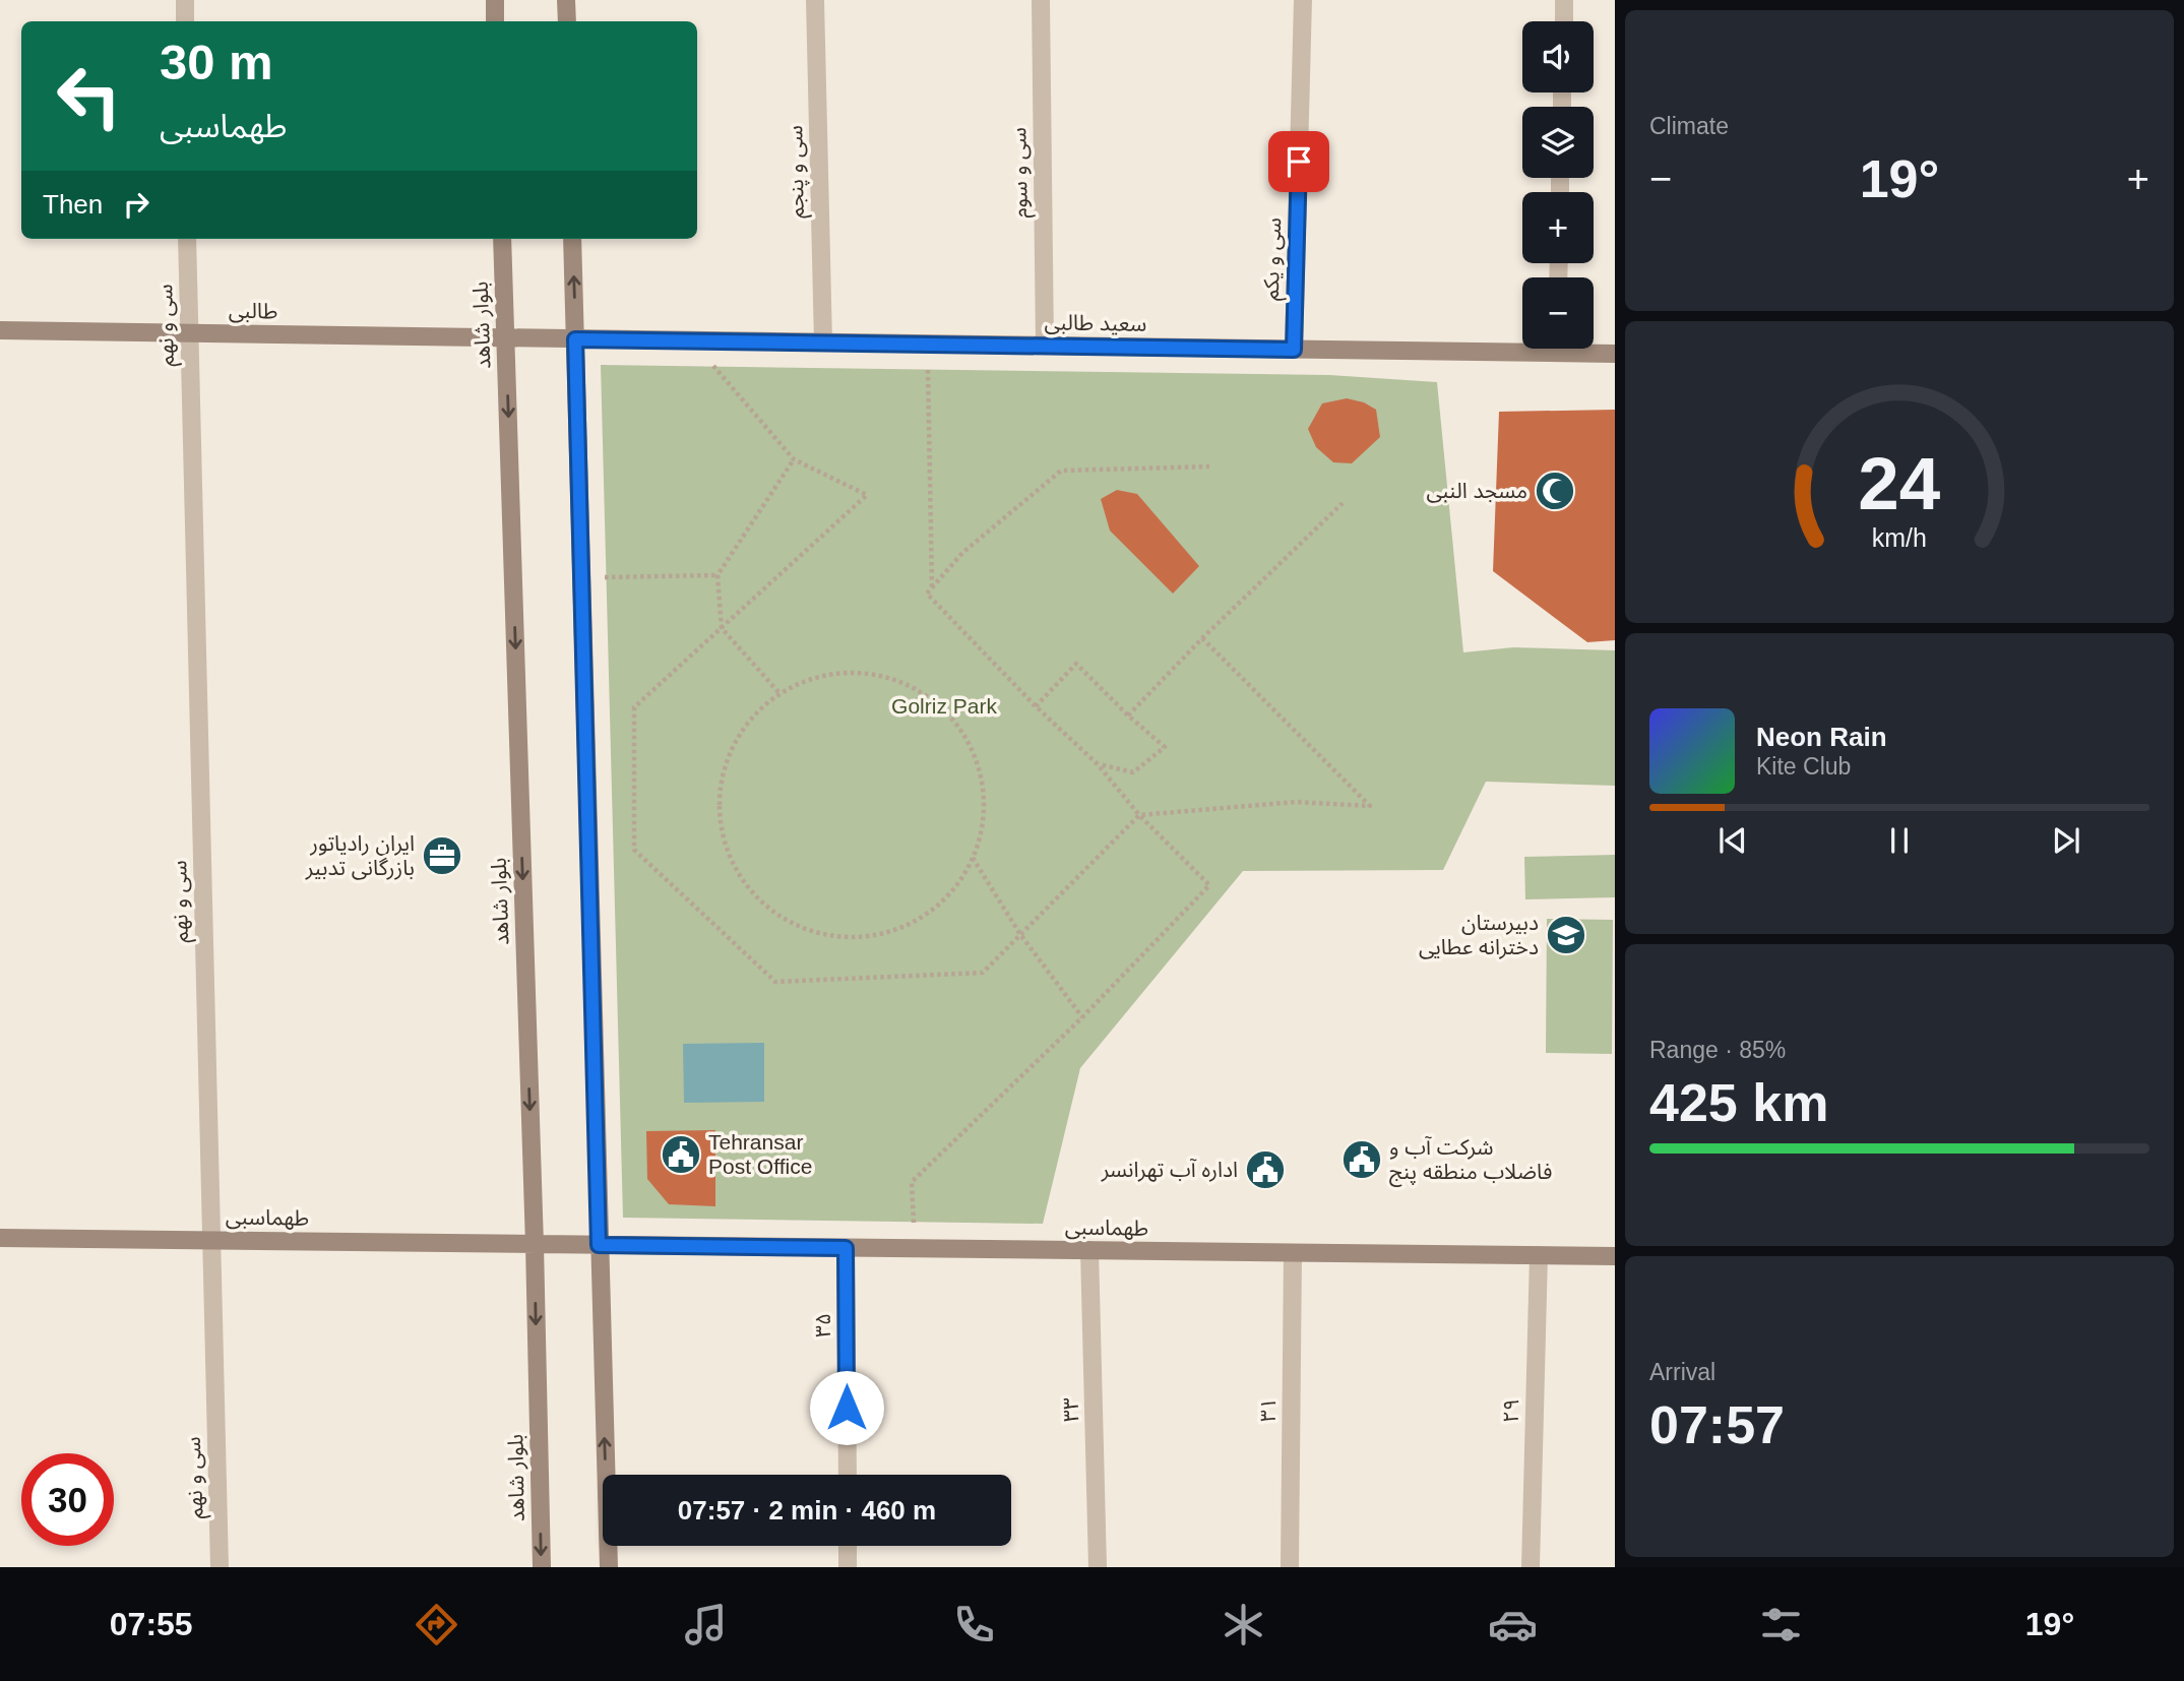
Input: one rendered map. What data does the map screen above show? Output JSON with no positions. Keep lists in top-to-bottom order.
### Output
{
  "streets": {
    "street": [
      "سی و پنجم",
      "سی و سوم",
      "سی و یکم",
      "طالبی",
      "سعید طالبی",
      "سی و نهم",
      "بلوار شاهد",
      "طهماسبی",
      "۳۵",
      "۳۳",
      "۳۱",
      "۲۹"
    ]
  },
  "crossings": [
    ["سی و پنجم", "سعید طالبی"],
    ["سی و سوم", "سعید طالبی"],
    ["سی و یکم", "سعید طالبی"],
    ["طالبی", "سعید طالبی"],
    ["طالبی", "سی و نهم"],
    ["طالبی", "بلوار شاهد"],
    ["سی و نهم", "طهماسبی"],
    ["بلوار شاهد", "طهماسبی"],
    ["طهماسبی", "۳۵"],
    ["طهماسبی", "۳۳"],
    ["طهماسبی", "۳۱"],
    ["طهماسبی", "۲۹"]
  ],
  "parks": ["Golriz Park"],
  "places": {
    "mosque": ["مسجد النبی"],
    "office": ["ایران رادیاتور بازرگانی تدبیر"],
    "school or university": ["دبیرستان دخترانه عطایی"],
    "public building": ["Tehransar Post Office", "شرکت آب و فاضلاب منطقه پنج", "اداره آب تهرانسر"]
  },
  "page": {
    "tile": [
      "Climate",
      ["Range · 85%", "425 km"],
      ["Arrival", "07:57"]
    ],
    "map_buttons": ["+", "−"],
    "turn": ["30 m", "طهماسبی"],
    "heat": ["−", "19°", "+"],
    "then": "Then",
    "song": ["Neon Rain", "Kite Club"],
    "limit": "30",
    "trip": "07:57 · 2 min · 460 m",
    "tabs": ["07:55", "19°"],
    "gauge": ["24", "km/h"]
  }
}
